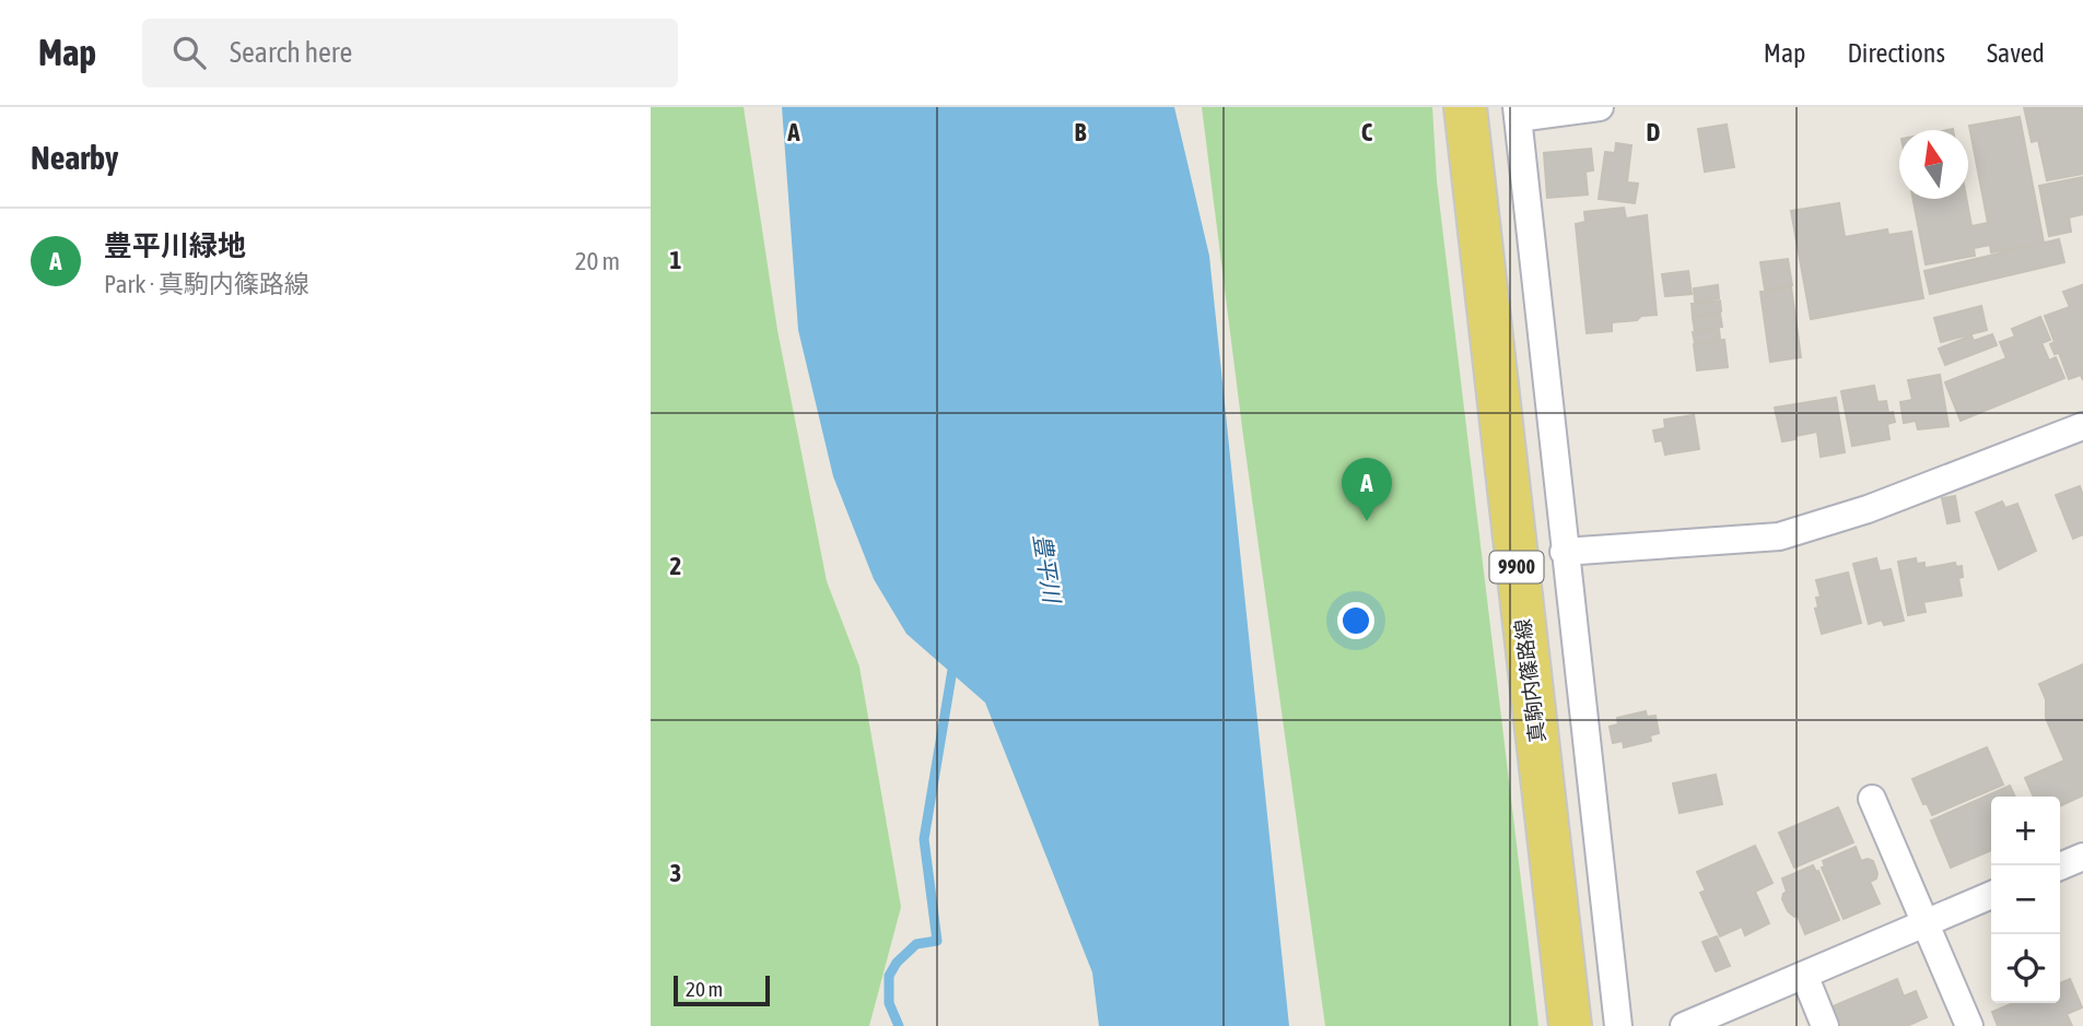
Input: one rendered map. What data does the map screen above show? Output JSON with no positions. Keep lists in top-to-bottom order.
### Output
{
  "streets": {
    "main road": ["9900", "真駒内篠路線"]
  },
  "water": ["豊平川"],
  "scale_bar": "20 m",
  "north": "top",
  "page": {
    "header": "Map",
    "search": "Search here",
    "nav": ["Map", "Directions", "Saved"],
    "heading": "Nearby",
    "list": [
      {
        "mark": "A",
        "name": "豊平川緑地",
        "note": "Park · 真駒内篠路線",
        "value": "20 m"
      }
    ],
    "pins": "A",
    "map_buttons": ["+", "−"],
    "scale": "20 m"
  },
  "grid": {
    "columns": [
      "A",
      "B",
      "C",
      "D"
    ],
    "rows": ["1", "2", "3"]
  }
}
